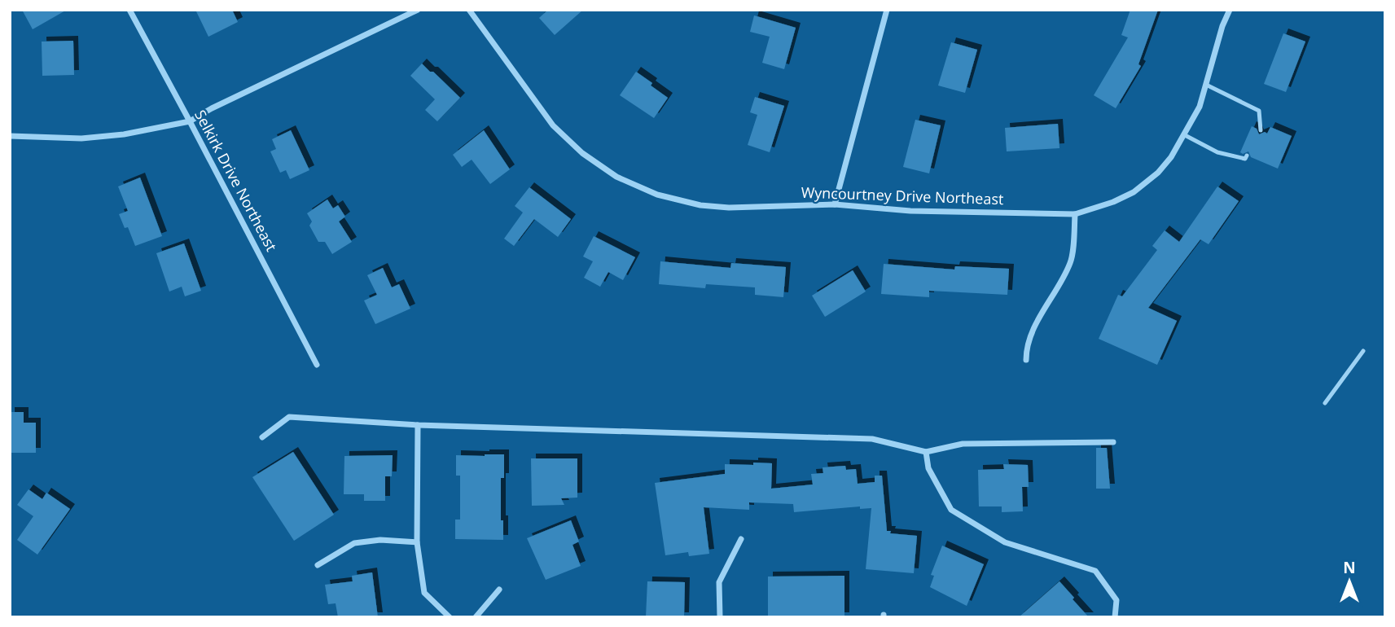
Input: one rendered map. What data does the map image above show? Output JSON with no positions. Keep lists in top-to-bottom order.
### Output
{
  "streets": {
    "street": ["Selkirk Drive Northeast", "Wyncourtney Drive Northeast"]
  },
  "north": "top"
}
